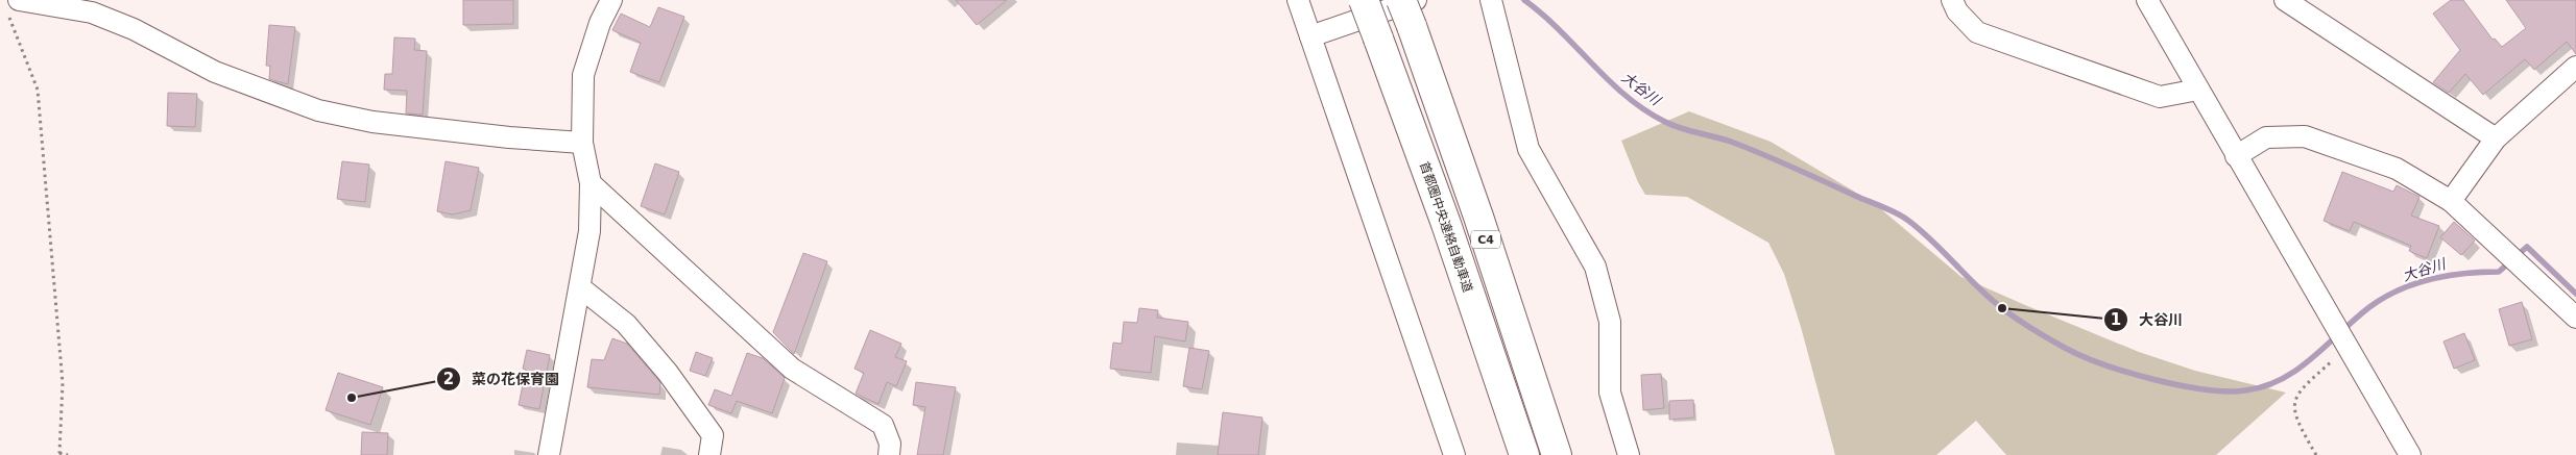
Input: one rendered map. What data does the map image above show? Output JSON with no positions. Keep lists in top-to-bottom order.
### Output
{
  "streets": {
    "highway": ["首都圏中央連絡自動車道", "C4"]
  },
  "water": ["大谷川"],
  "places": ["大谷川", "菜の花保育園"]
}
